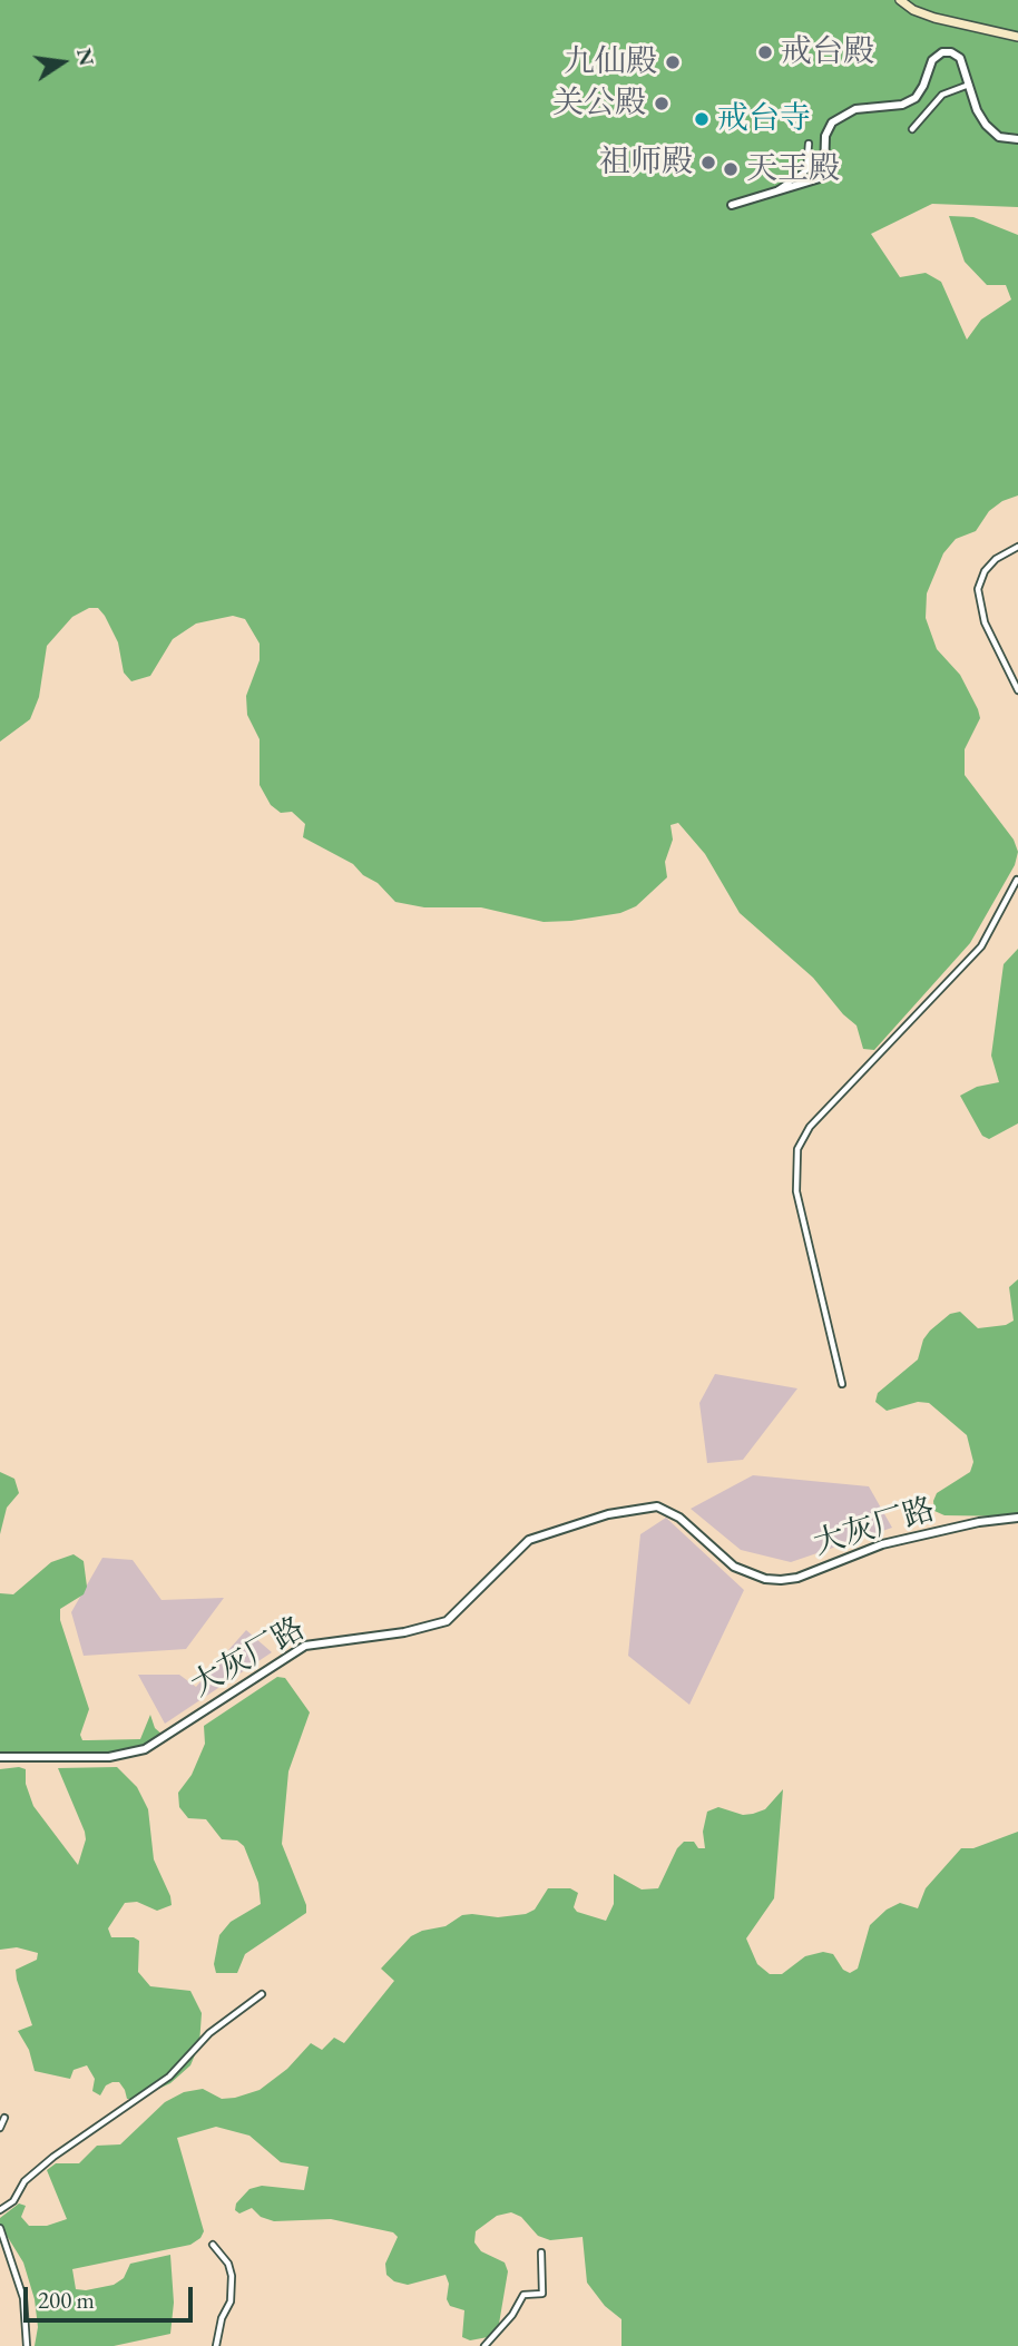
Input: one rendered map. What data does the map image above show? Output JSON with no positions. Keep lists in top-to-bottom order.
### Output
{
  "streets": {
    "street": ["大灰厂路"]
  },
  "places": [
    "戒台殿",
    "九仙殿",
    "关公殿",
    "戒台寺",
    "祖师殿",
    "天王殿"
  ],
  "scale_bar": "200 m",
  "north": "right"
}
